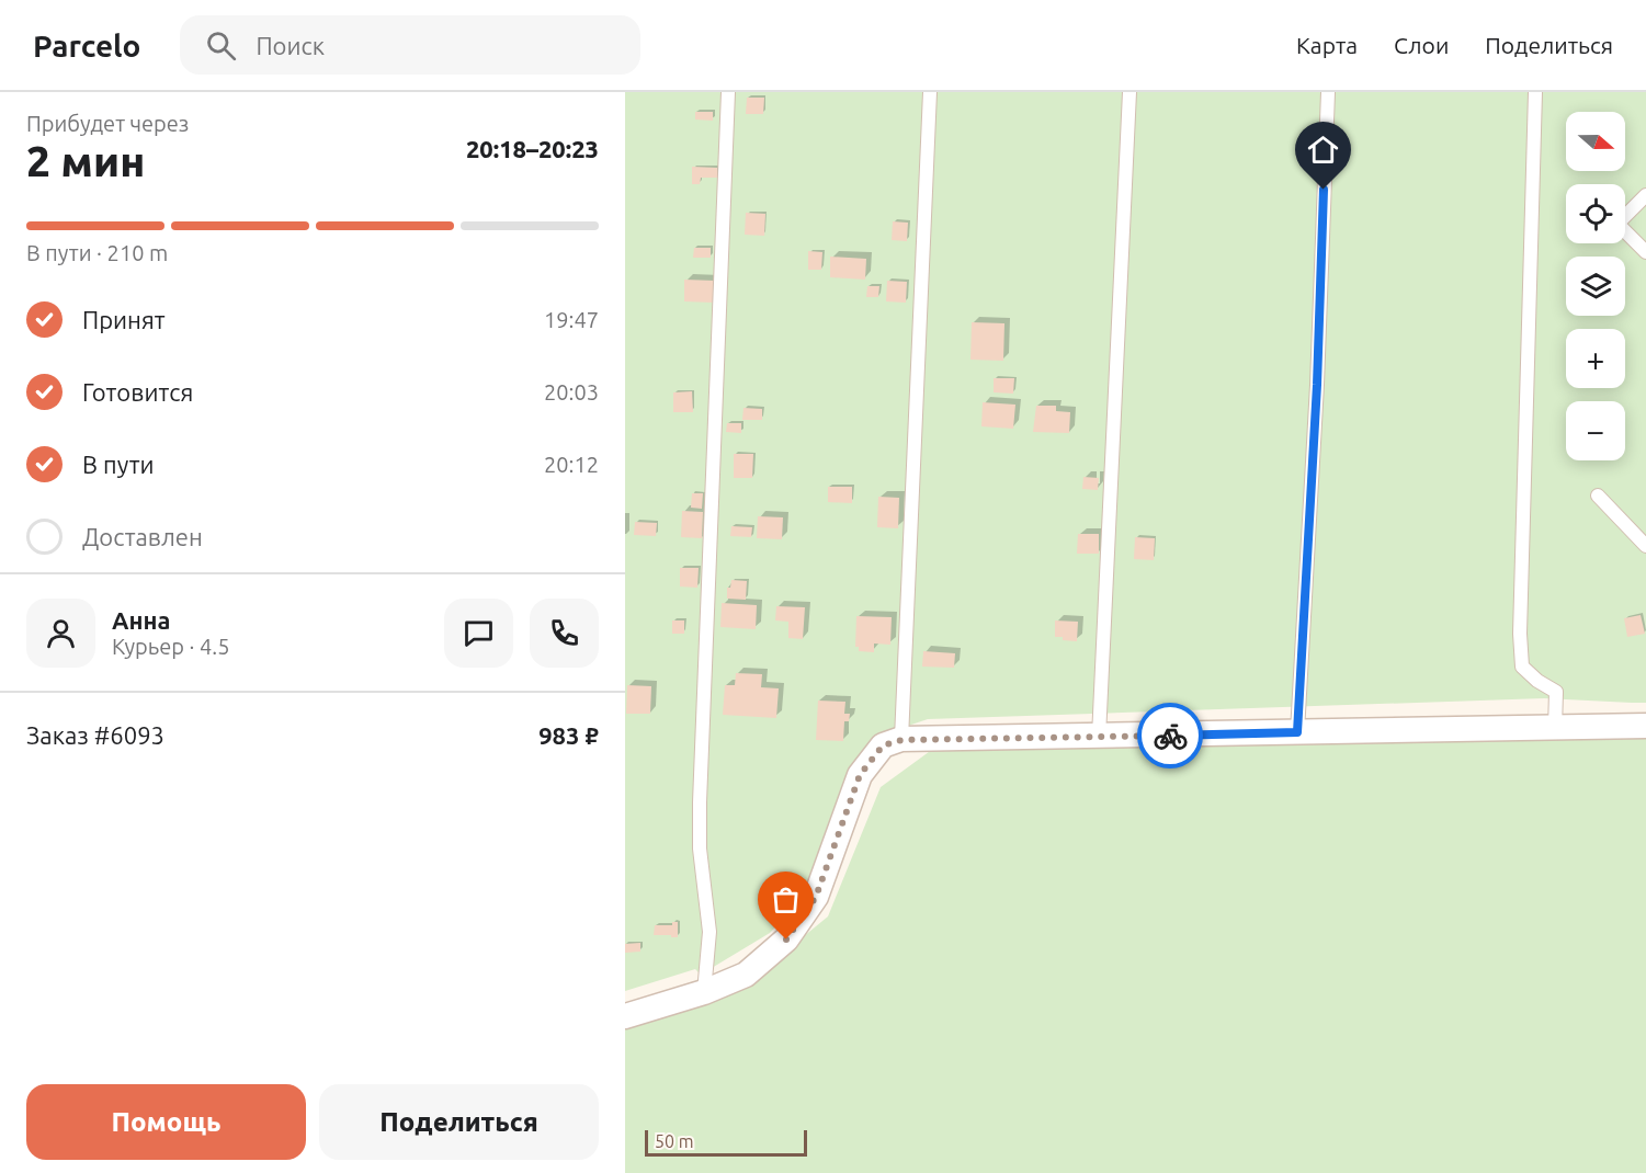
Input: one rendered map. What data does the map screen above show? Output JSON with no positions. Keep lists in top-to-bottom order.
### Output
{
  "scale_bar": "50 m",
  "north": "right",
  "page": {
    "header": "Parcelo",
    "search": "Поиск",
    "nav": ["Карта", "Слои", "Поделиться"],
    "heading": ["2 мин", "Прибудет через", "20:18–20:23"],
    "panel": [
      "Анна",
      "Курьер · 4.5",
      "Заказ #6093",
      "983 ₽"
    ],
    "map_buttons": ["+", "−"],
    "bar": "В пути · 210 m",
    "list": [
      ["Принят", "19:47"],
      ["Готовится", "20:03"],
      ["В пути", "20:12"],
      "Доставлен"
    ],
    "buttons": ["Помощь", "Поделиться"],
    "scale": "50 m"
  }
}
